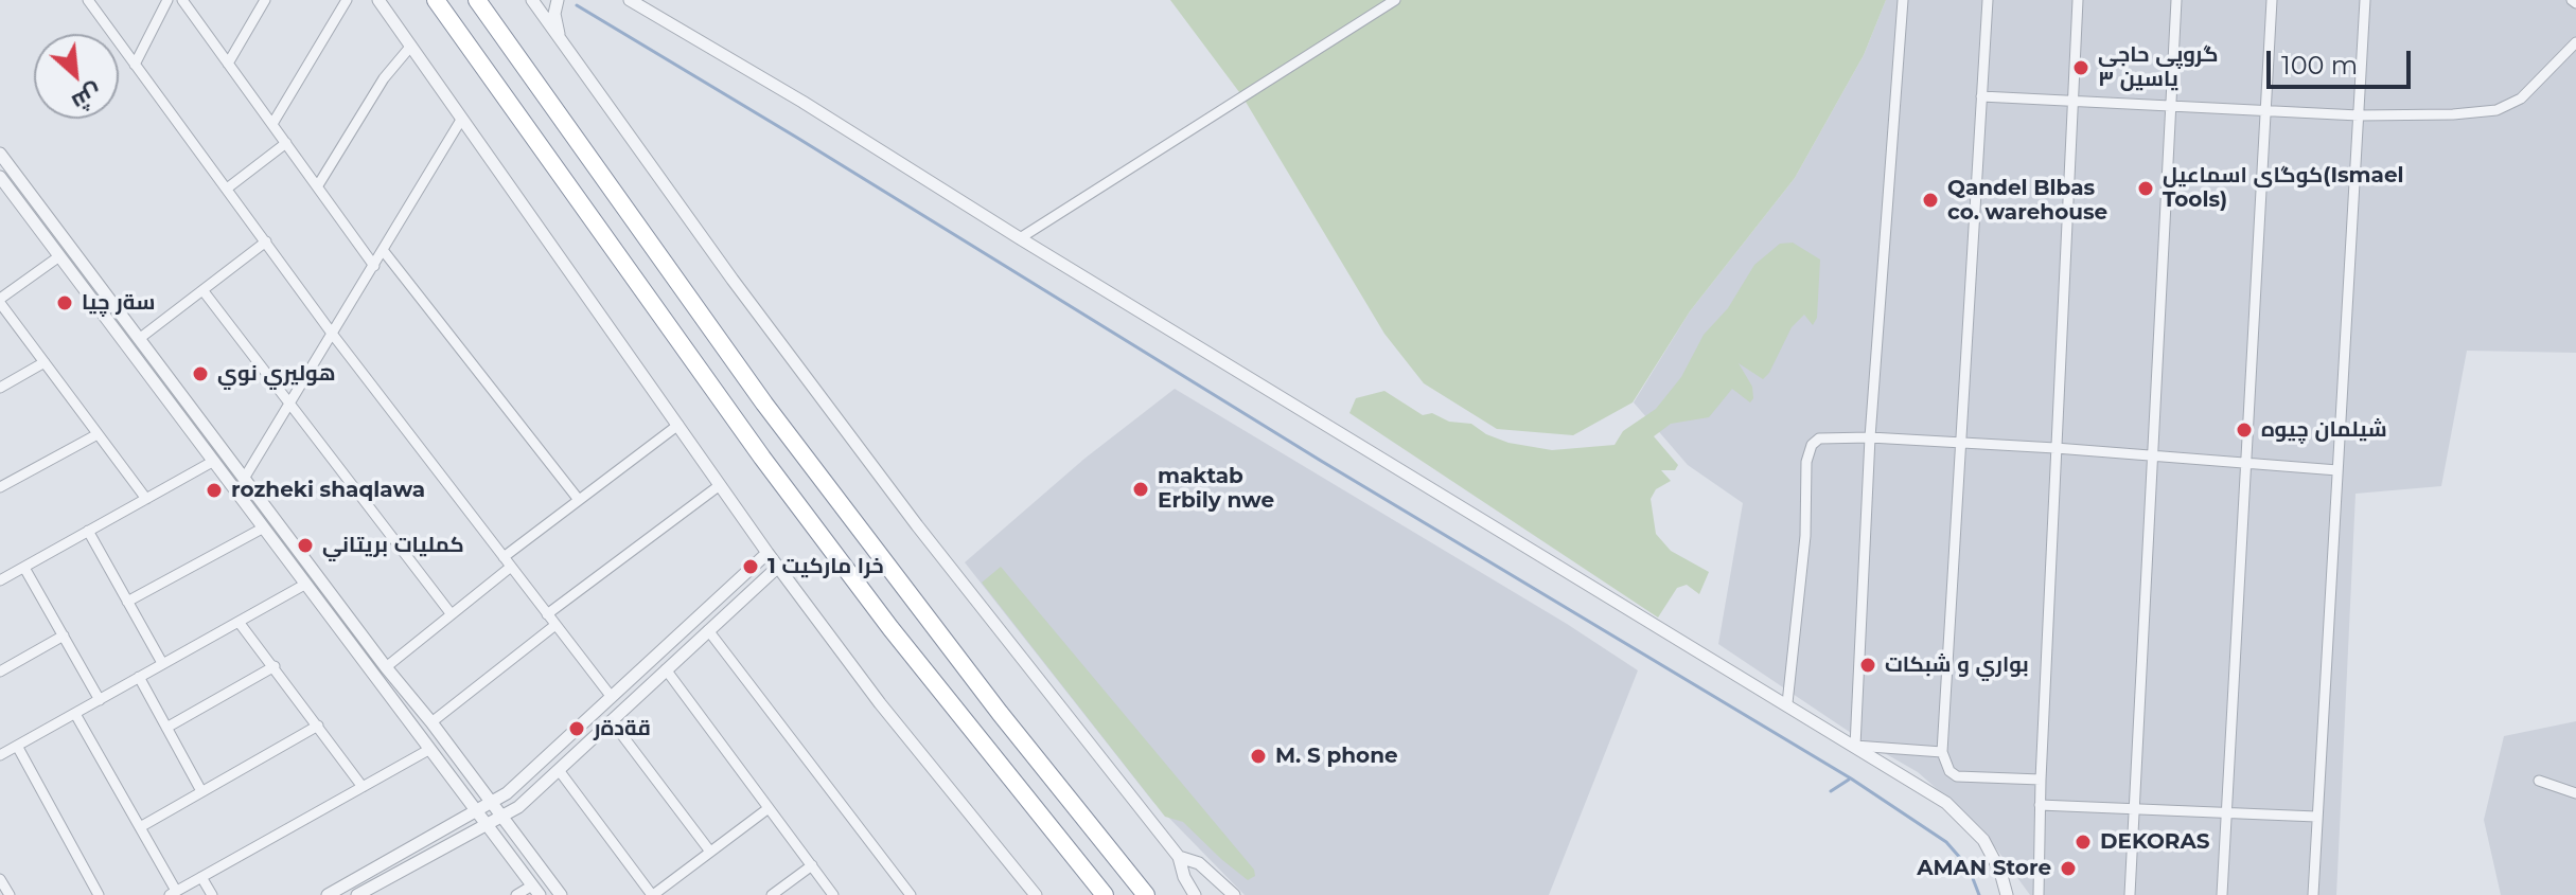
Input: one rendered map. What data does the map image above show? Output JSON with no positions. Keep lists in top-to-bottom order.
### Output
{
  "places": [
    "گروپی حاجی یاسین ٣",
    "كوگای اسماعیل(Ismael Tools)",
    "Qandel Blbas co. warehouse",
    "سةر چيا",
    "هوليري نوي",
    "شيلمان چیوه",
    "maktab Erbily nwe",
    "rozheki shaqlawa",
    "كمليات بريتاني",
    "خرا ماركيت 1",
    "بواري و شبكات",
    "قةدةر",
    "M. S phone",
    "DEKORAS",
    "AMAN Store"
  ],
  "scale_bar": "100 m",
  "north": "bottom right"
}
